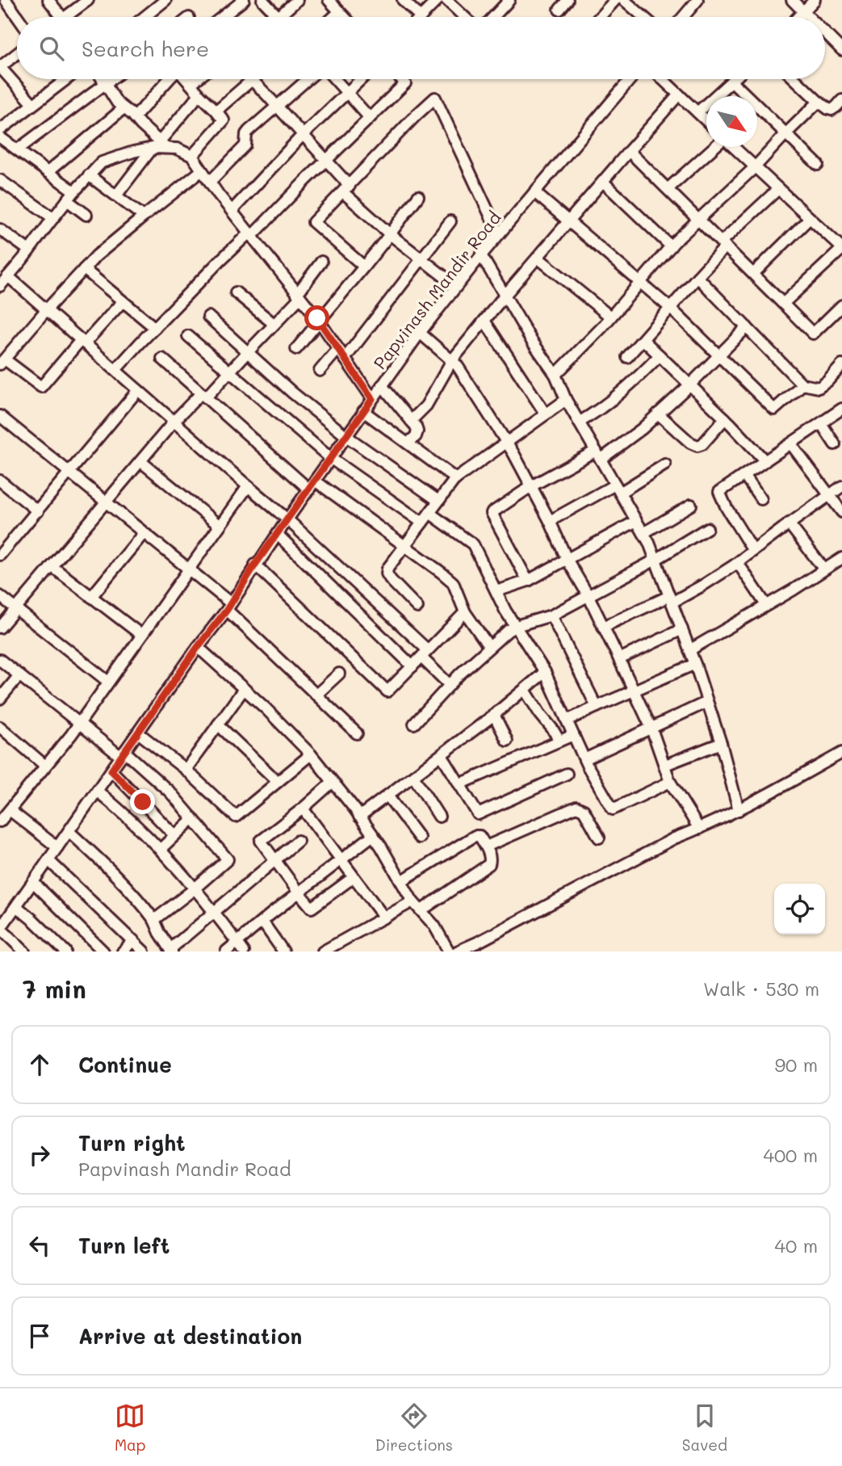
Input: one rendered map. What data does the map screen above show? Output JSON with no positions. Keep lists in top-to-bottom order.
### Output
{
  "streets": {
    "street": ["Papvinash Mandir Road"]
  },
  "north": "bottom right",
  "page": {
    "search": "Search here",
    "heading": ["7 min", "Walk · 530 m"],
    "list": [
      ["Continue", "90 m"],
      ["Turn right", "Papvinash Mandir Road", "400 m"],
      ["Turn left", "40 m"],
      "Arrive at destination"
    ],
    "nav": ["Map", "Directions", "Saved"]
  }
}
